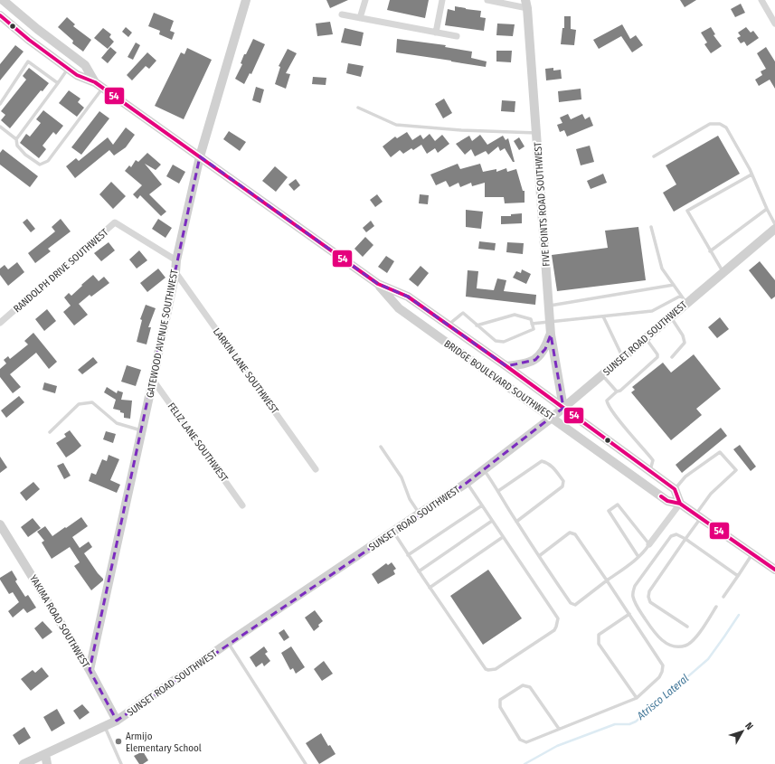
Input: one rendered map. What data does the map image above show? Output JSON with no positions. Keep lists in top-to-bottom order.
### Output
{
  "streets": {
    "street": [
      "FIVE POINTS ROAD SOUTHWEST",
      "RANDOLPH DRIVE SOUTHWEST",
      "GATEWOOD AVENUE SOUTHWEST",
      "SUNSET ROAD SOUTHWEST",
      "LARKIN LANE SOUTHWEST",
      "BRIDGE BOULEVARD SOUTHWEST",
      "FELIZ LANE SOUTHWEST",
      "YAKIMA ROAD SOUTHWEST"
    ]
  },
  "crossings": [
    ["FIVE POINTS ROAD SOUTHWEST", "SUNSET ROAD SOUTHWEST"],
    ["FIVE POINTS ROAD SOUTHWEST", "BRIDGE BOULEVARD SOUTHWEST"],
    ["RANDOLPH DRIVE SOUTHWEST", "GATEWOOD AVENUE SOUTHWEST"],
    ["GATEWOOD AVENUE SOUTHWEST", "LARKIN LANE SOUTHWEST"],
    ["GATEWOOD AVENUE SOUTHWEST", "BRIDGE BOULEVARD SOUTHWEST"],
    ["GATEWOOD AVENUE SOUTHWEST", "FELIZ LANE SOUTHWEST"],
    ["GATEWOOD AVENUE SOUTHWEST", "YAKIMA ROAD SOUTHWEST"],
    ["SUNSET ROAD SOUTHWEST", "BRIDGE BOULEVARD SOUTHWEST"],
    ["SUNSET ROAD SOUTHWEST", "YAKIMA ROAD SOUTHWEST"]
  ],
  "water": ["Atrisco Lateral"],
  "places": ["Armijo Elementary School"],
  "lines": ["transit line 54"],
  "north": "top right"
}
